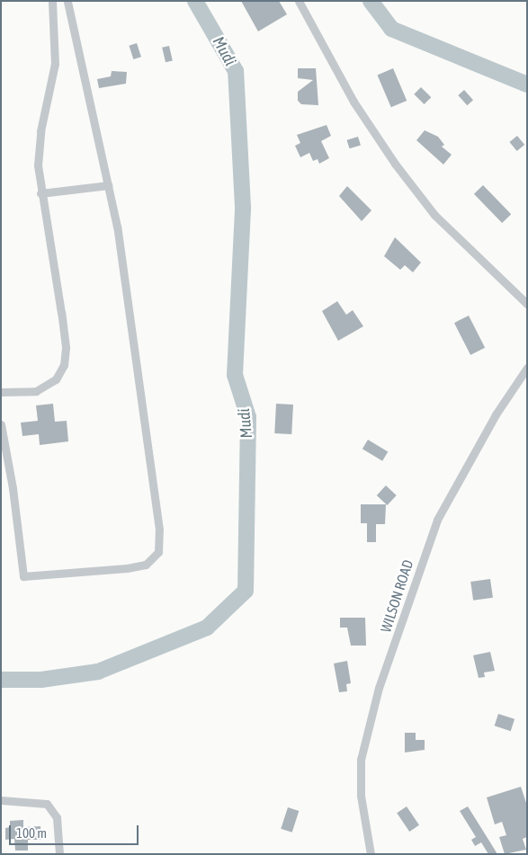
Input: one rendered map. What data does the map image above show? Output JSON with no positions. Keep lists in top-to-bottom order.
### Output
{
  "streets": {
    "street": ["WILSON ROAD"]
  },
  "water": ["Mudi"],
  "scale_bar": "100 m"
}
